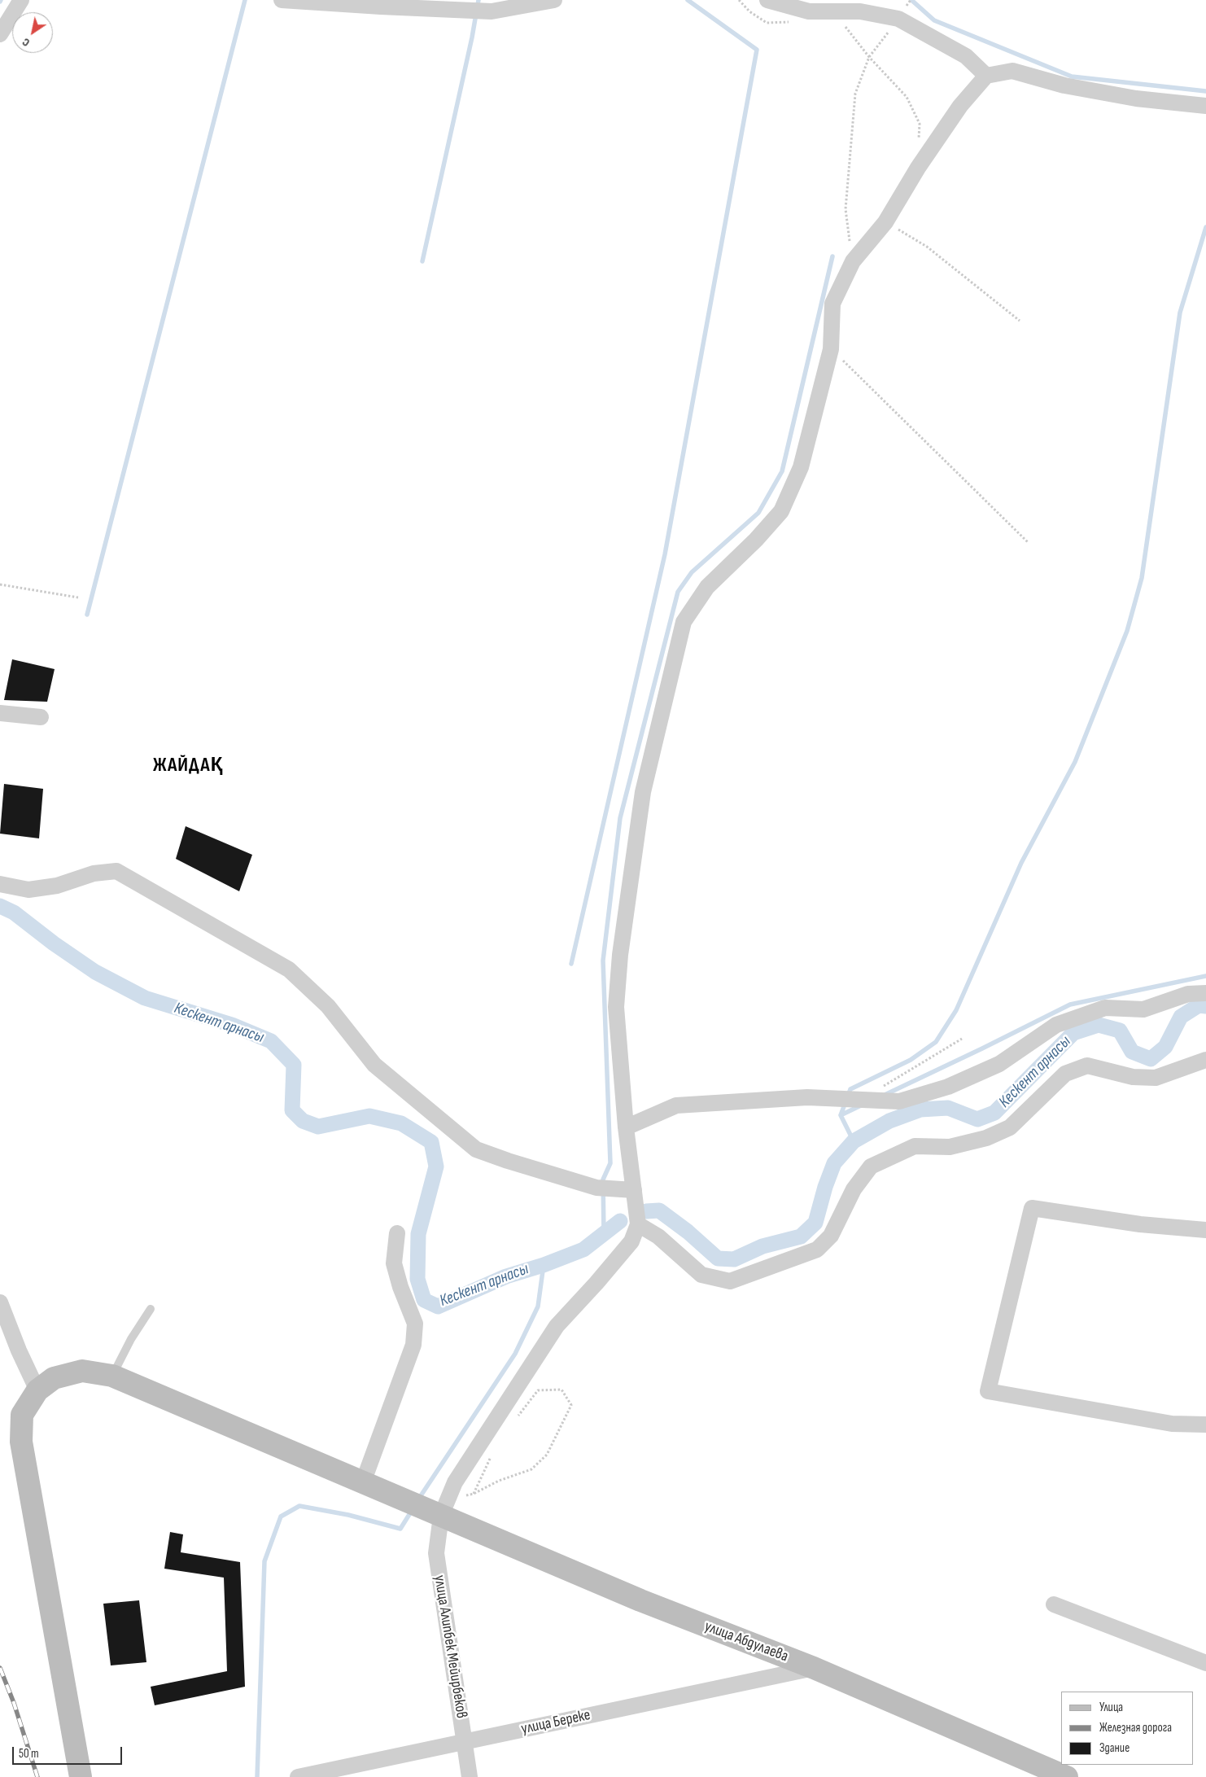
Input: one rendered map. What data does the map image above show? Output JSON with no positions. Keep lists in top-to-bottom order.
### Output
{
  "streets": {
    "main road": ["улица Абдулаева"],
    "street": ["улица Алипбек Мейирбеков", "улица Береке"]
  },
  "crossings": [
    ["улица Абдулаева", "улица Алипбек Мейирбеков"],
    ["улица Абдулаева", "улица Береке"],
    ["улица Алипбек Мейирбеков", "улица Береке"]
  ],
  "districts": ["ЖАЙДАҚ"],
  "water": ["Кескент арнасы"],
  "legend": ["Улица", "Железная дорога", "Здание"],
  "scale_bar": "50 m",
  "north": "bottom left"
}
